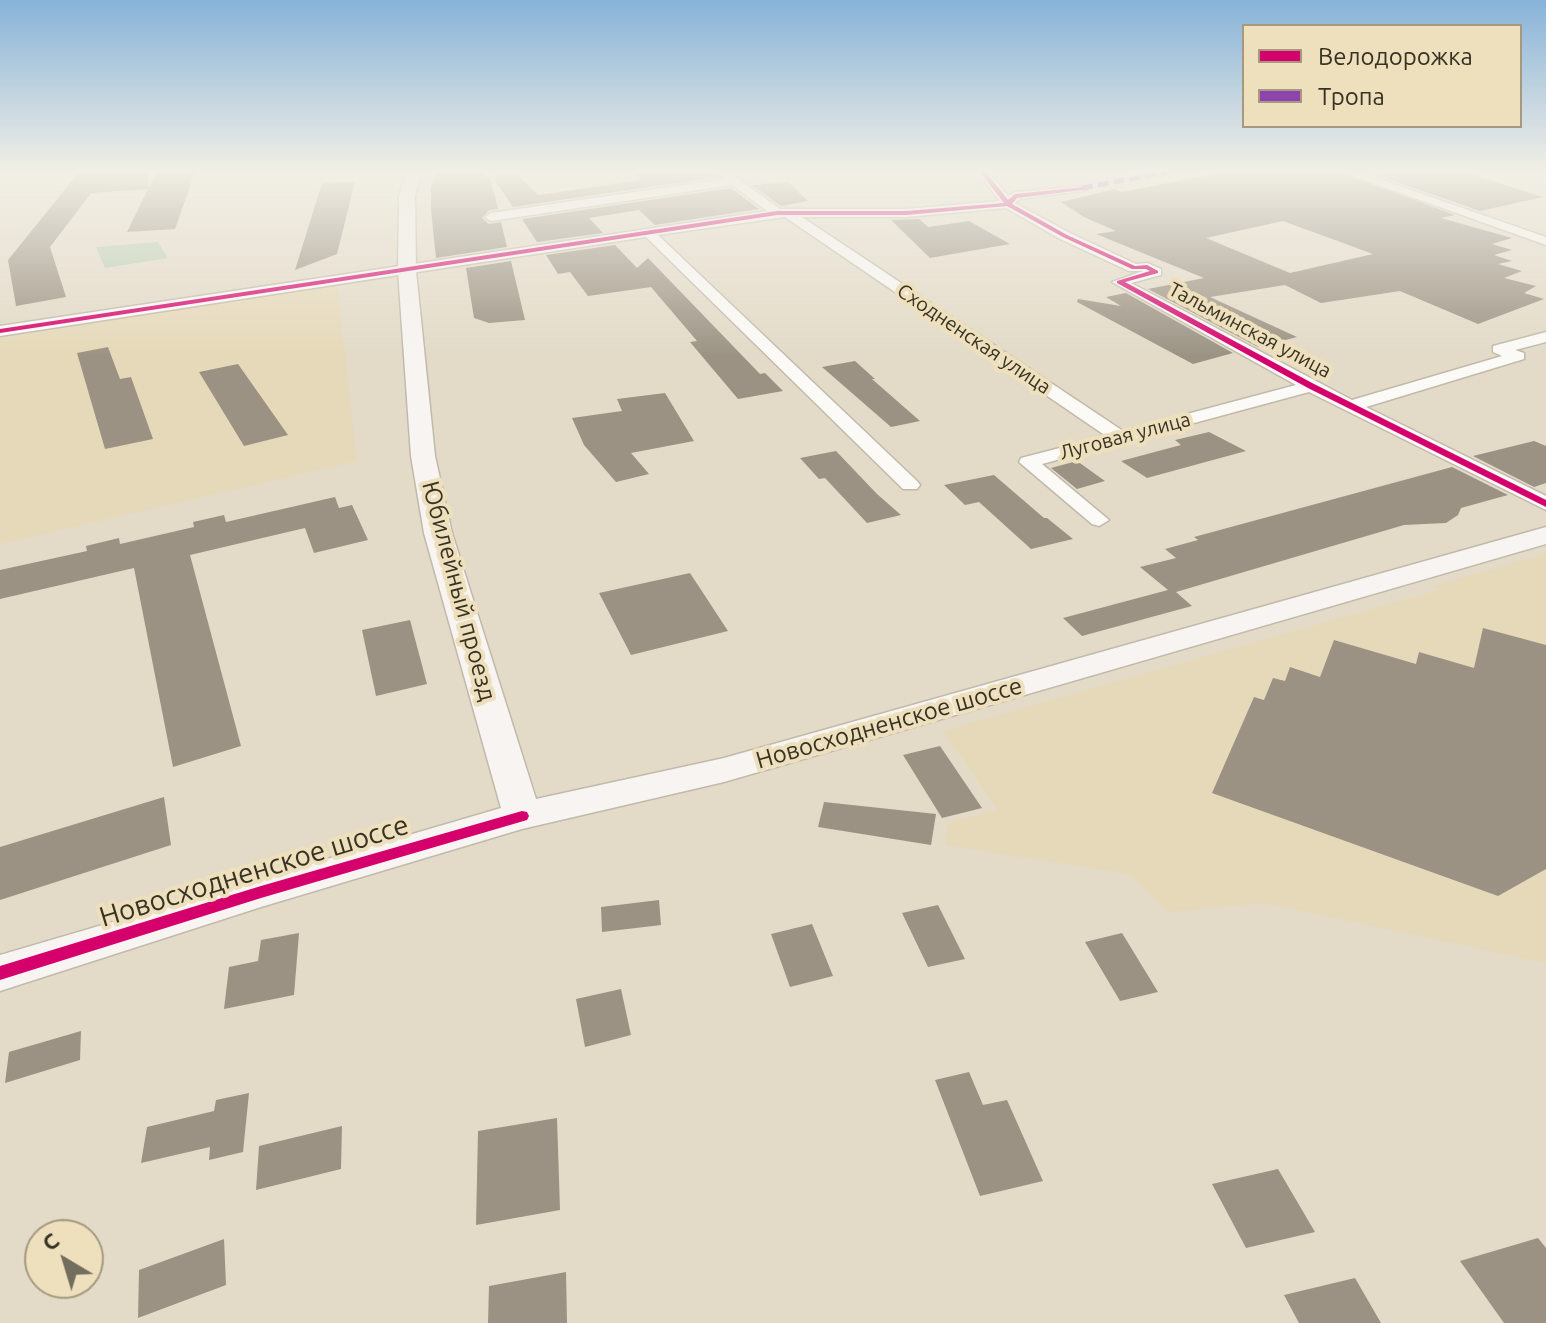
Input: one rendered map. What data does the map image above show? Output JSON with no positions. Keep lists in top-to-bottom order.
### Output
{
  "streets": {
    "main road": ["Юбилейный проезд", "Новосходненское шоссе"],
    "street": ["Тальминская улица", "Сходненская улица", "Луговая улица"]
  },
  "crossings": [
    ["Тальминская улица", "Луговая улица"],
    ["Сходненская улица", "Луговая улица"],
    ["Юбилейный проезд", "Новосходненское шоссе"]
  ],
  "legend": ["Велодорожка", "Тропа"],
  "north": "top left"
}
